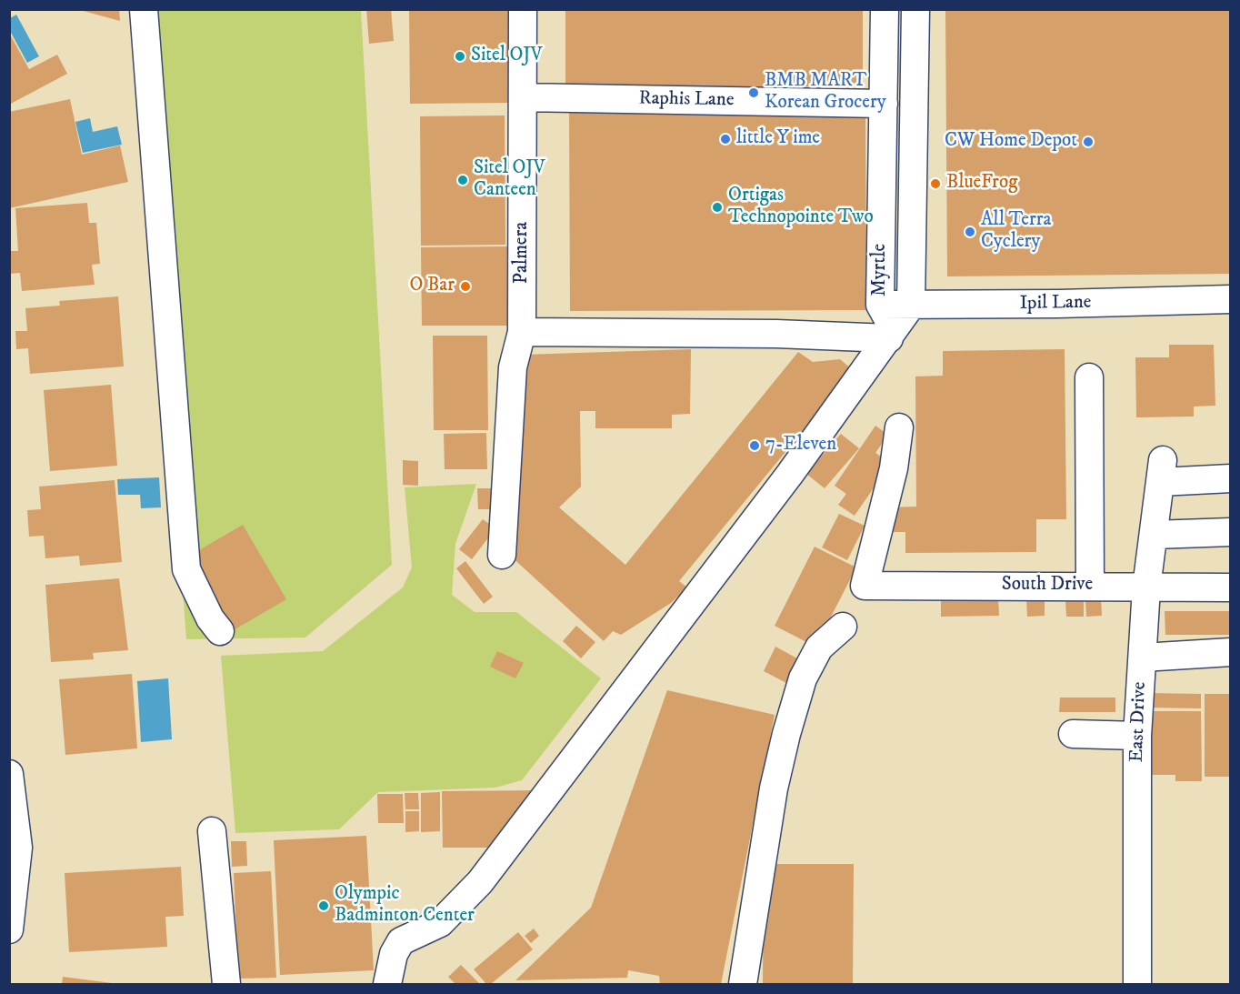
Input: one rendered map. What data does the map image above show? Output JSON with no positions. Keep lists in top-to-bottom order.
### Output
{
  "streets": {
    "street": [
      "Raphis Lane",
      "Palmera",
      "Myrtle",
      "Ipil Lane",
      "South Drive",
      "East Drive"
    ]
  },
  "crossings": [
    ["Raphis Lane", "Palmera"],
    ["Raphis Lane", "Myrtle"],
    ["Myrtle", "Ipil Lane"],
    ["South Drive", "East Drive"]
  ],
  "places": [
    "Sitel OJV",
    "BMB MART Korean Grocery",
    "little Y ime",
    "CW Home Depot",
    "Sitel OJV Canteen",
    "BlueFrog",
    "Ortigas Technopointe Two",
    "All Terra Cyclery",
    "O Bar",
    "7-Eleven",
    "Olympic Badminton Center"
  ]
}
